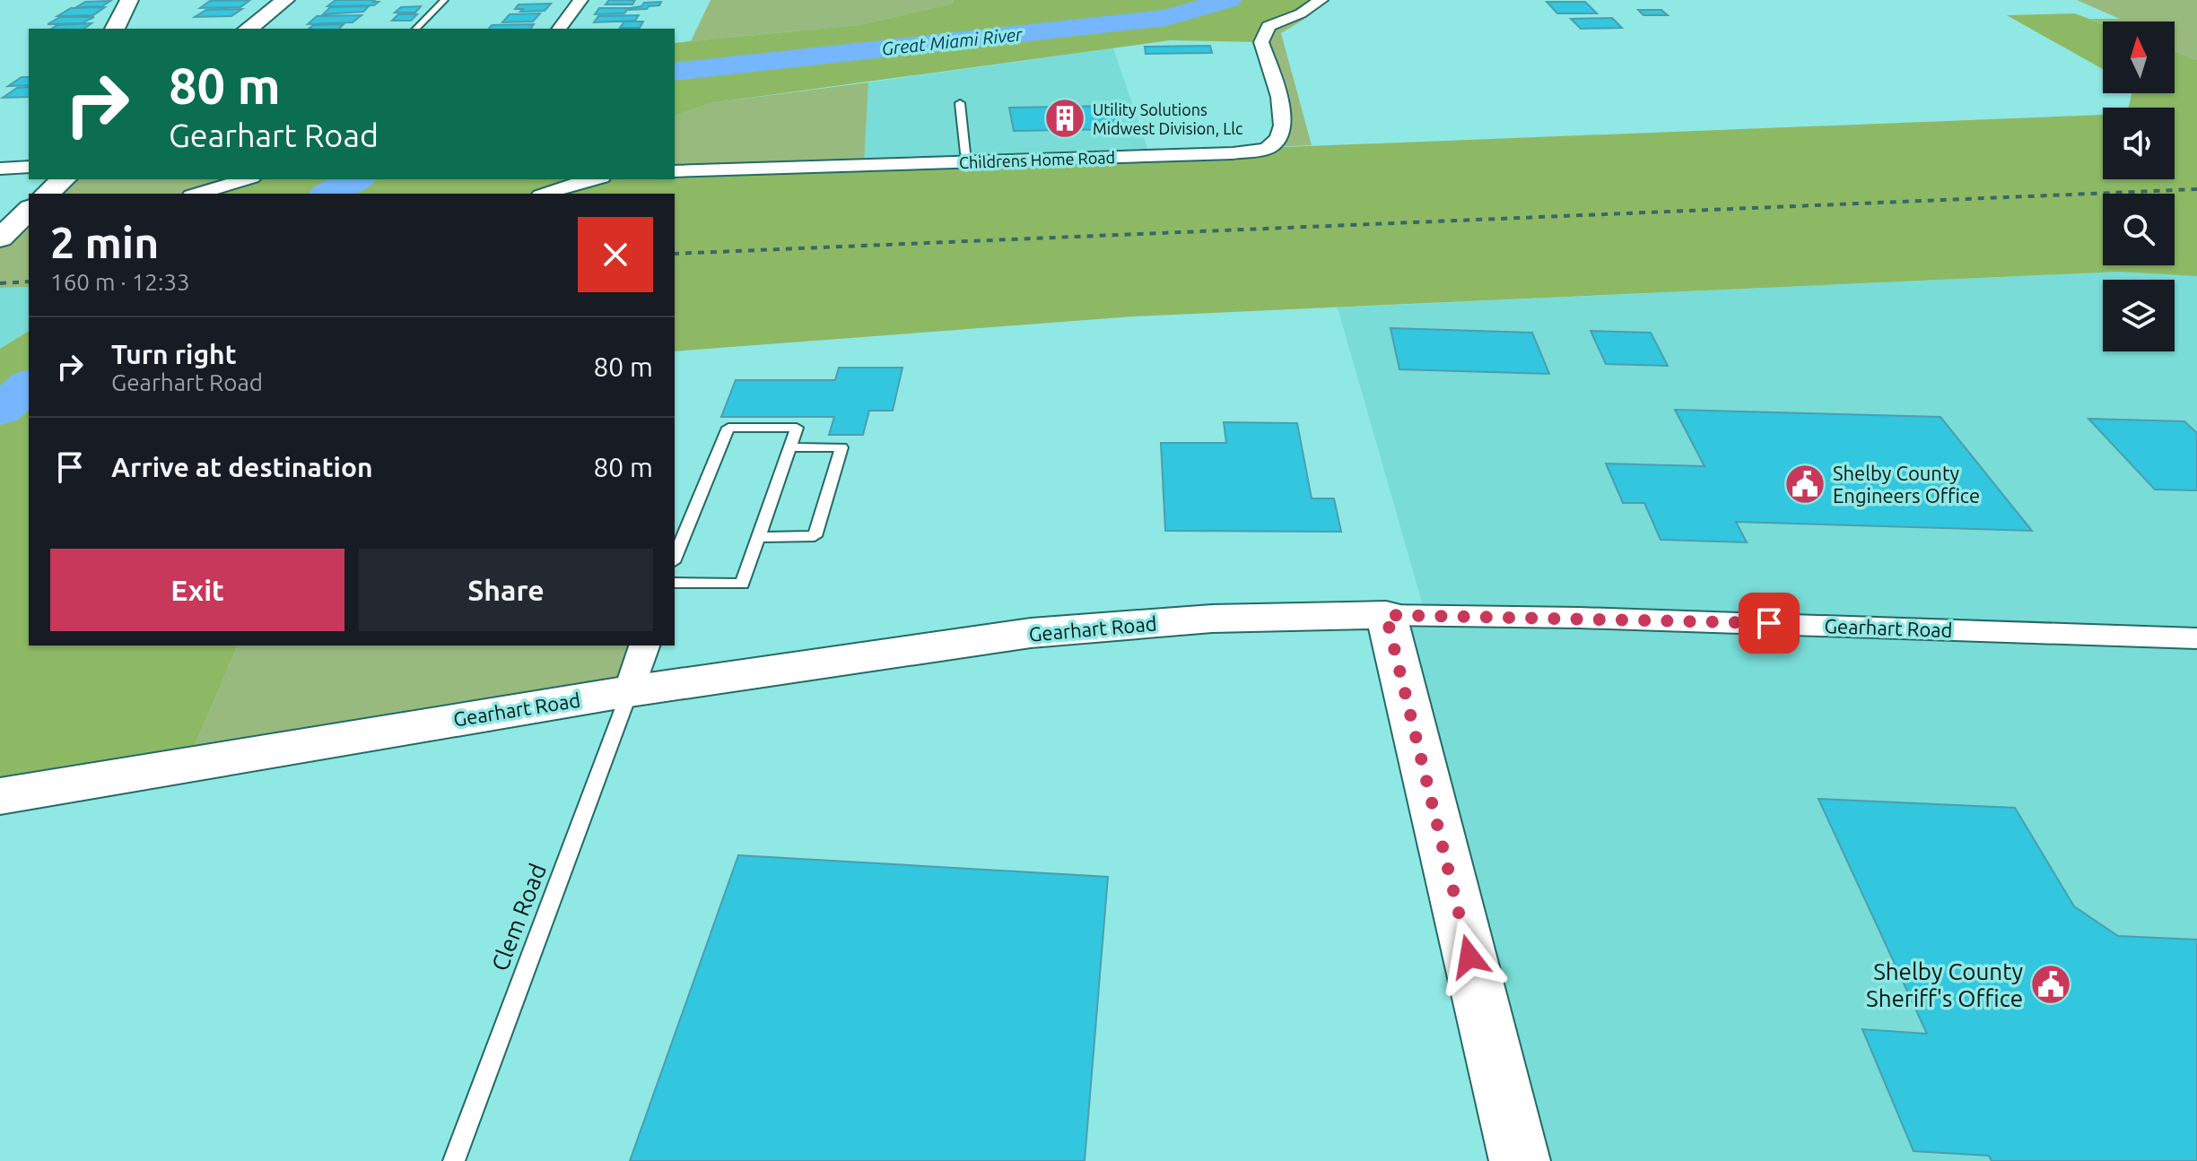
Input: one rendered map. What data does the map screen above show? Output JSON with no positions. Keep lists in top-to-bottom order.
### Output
{
  "streets": {
    "street": ["Childrens Home Road", "Gearhart Road"],
    "lane": ["Clem Road"]
  },
  "crossings": [
    ["Gearhart Road", "Clem Road"]
  ],
  "water": ["Great Miami River"],
  "places": {
    "building": ["Utility Solutions Midwest Division, Llc"],
    "public building": ["Shelby County Engineers Office", "Shelby County Sheriff's Office"]
  },
  "north": "top",
  "page": {
    "turn": ["80 m", "Gearhart Road"],
    "heading": ["2 min", "160 m · 12:33"],
    "list": [
      {
        "name": "Turn right",
        "note": "Gearhart Road",
        "value": "80 m"
      },
      {
        "name": "Arrive at destination",
        "value": "80 m"
      }
    ],
    "buttons": ["Exit", "Share"]
  }
}
